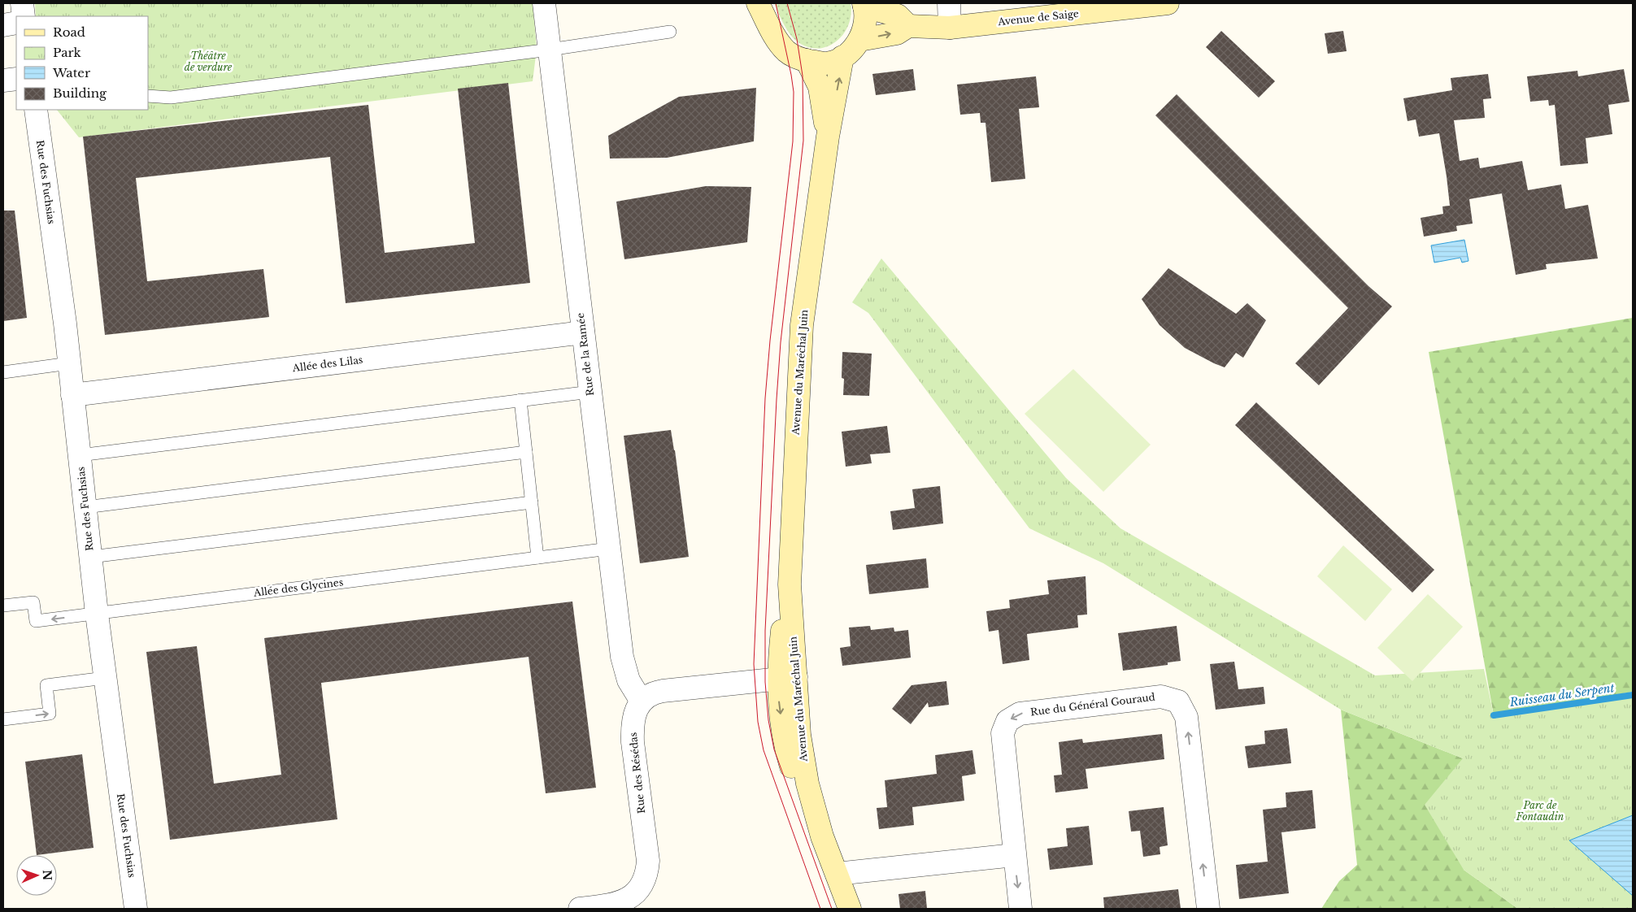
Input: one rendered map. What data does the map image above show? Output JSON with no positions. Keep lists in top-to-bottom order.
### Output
{
  "streets": {
    "main road": ["Avenue de Saige", "Avenue du Maréchal Juin"],
    "street": [
      "Rue des Fuchsias",
      "Rue de la Ramée",
      "Allée des Lilas",
      "Rue du Général Gouraud",
      "Rue des Résédas"
    ],
    "lane": ["Allée des Glycines"]
  },
  "crossings": [
    ["Rue des Fuchsias", "Allée des Lilas"],
    ["Rue des Fuchsias", "Allée des Glycines"],
    ["Rue de la Ramée", "Allée des Lilas"],
    ["Rue de la Ramée", "Allée des Glycines"],
    ["Rue de la Ramée", "Rue des Résédas"]
  ],
  "water": ["Ruisseau du Serpent"],
  "parks": ["Théâtre de verdure", "Parc de Fontaudin"],
  "legend": [
    "Road",
    "Park",
    "Water",
    "Building"
  ],
  "north": "right"
}
